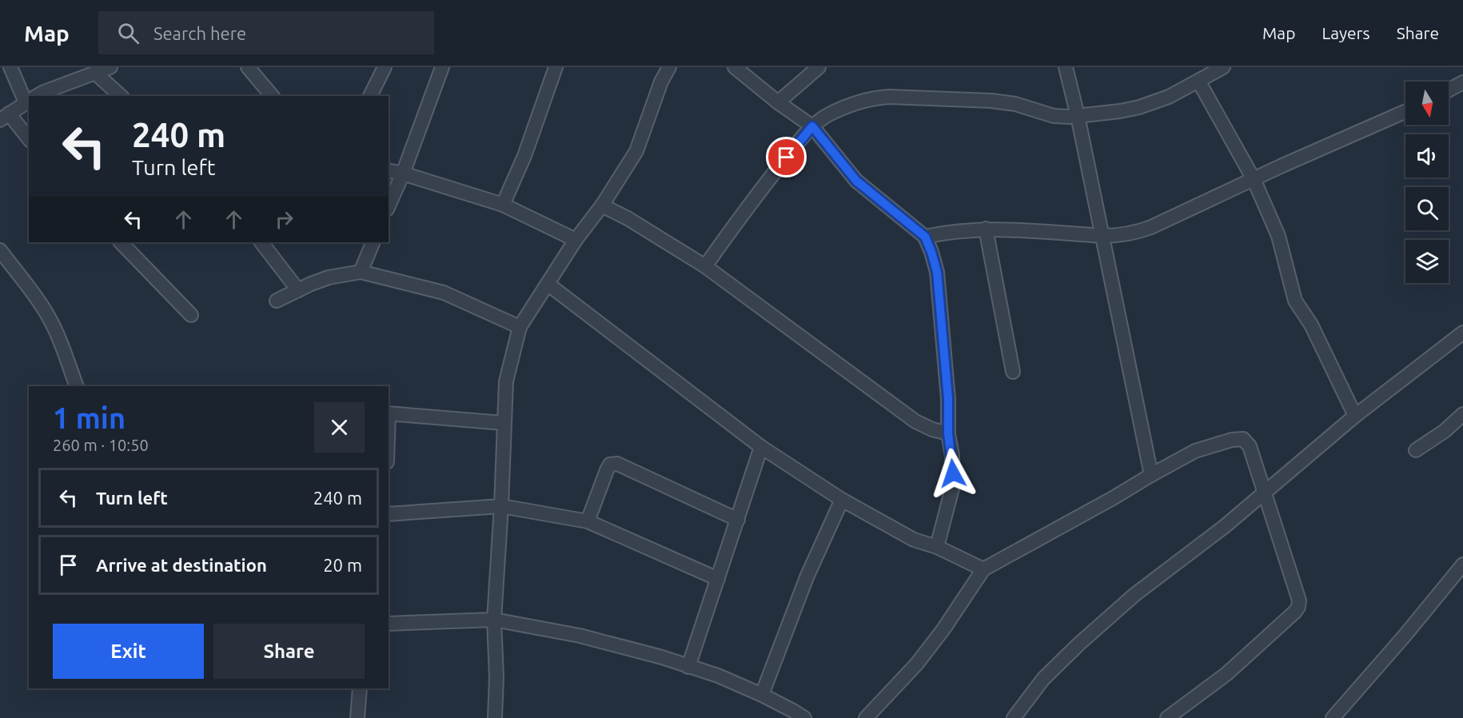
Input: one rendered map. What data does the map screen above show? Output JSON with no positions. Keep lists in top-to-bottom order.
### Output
{
  "north": "bottom",
  "page": {
    "header": "Map",
    "search": "Search here",
    "nav": ["Map", "Layers", "Share"],
    "turn": ["240 m", "Turn left"],
    "heading": ["1 min", "260 m · 10:50"],
    "list": [
      {
        "name": "Turn left",
        "value": "240 m"
      },
      {
        "name": "Arrive at destination",
        "value": "20 m"
      }
    ],
    "buttons": ["Exit", "Share"]
  }
}
